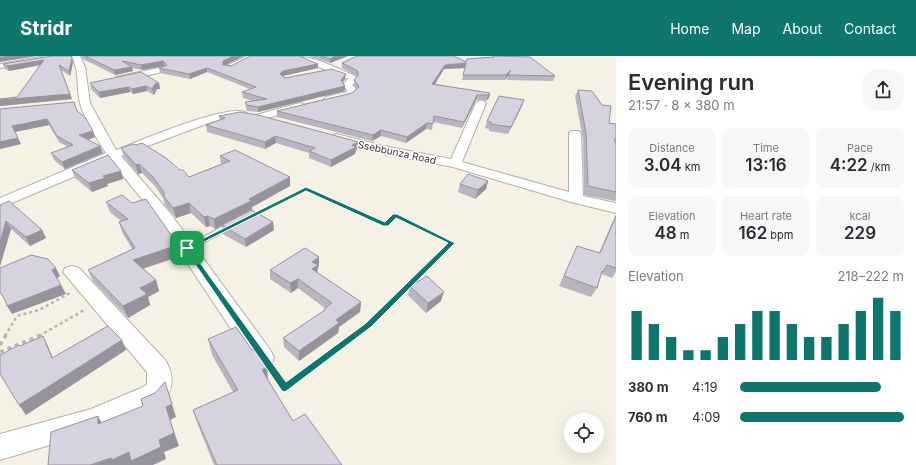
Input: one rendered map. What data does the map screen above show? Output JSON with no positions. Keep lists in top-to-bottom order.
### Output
{
  "streets": {
    "street": ["Ssebbunza Road"]
  },
  "page": {
    "header": "Stridr",
    "nav": [
      "Home",
      "Map",
      "About",
      "Contact"
    ],
    "heading": ["Evening run", "21:57 · 8 × 380 m"],
    "stats": [
      ["Distance", "3.04 km"],
      ["Time", "13:16"],
      ["Pace", "4:22 /km"],
      ["Elevation", "48 m"],
      ["Heart rate", "162 bpm"],
      ["kcal", "229"]
    ],
    "chart": ["Elevation", "218–222 m"],
    "list": [
      {
        "name": "380 m",
        "note": "4:19"
      },
      {
        "name": "760 m",
        "note": "4:09"
      }
    ]
  }
}
